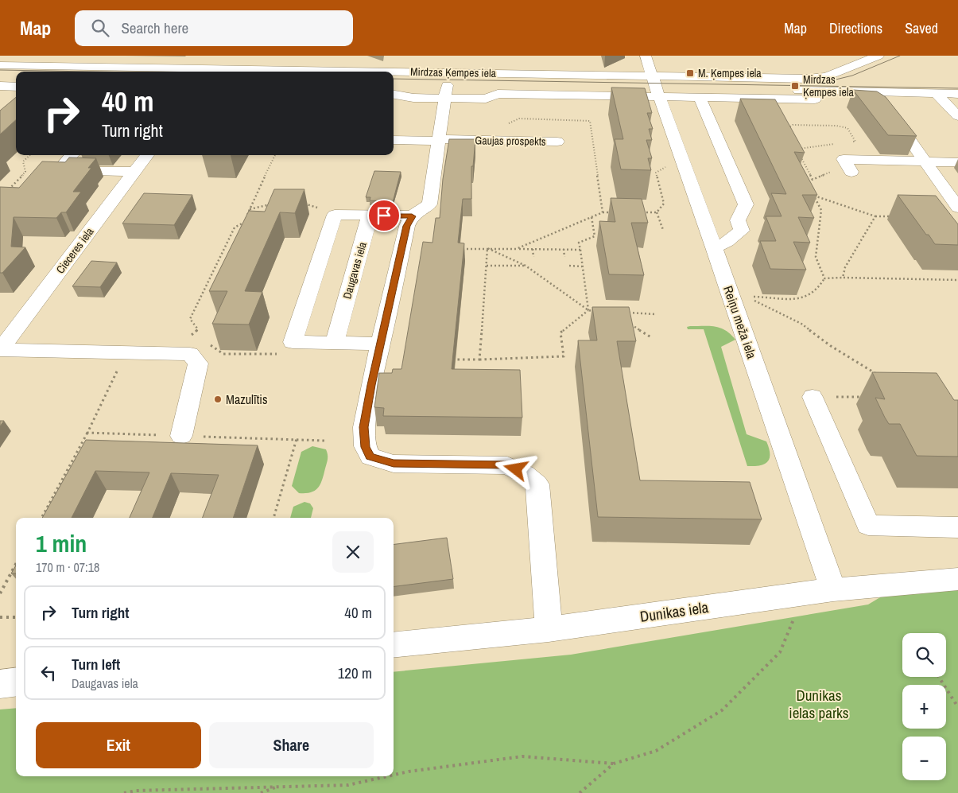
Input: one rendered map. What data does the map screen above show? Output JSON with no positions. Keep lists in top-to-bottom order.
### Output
{
  "streets": {
    "street": [
      "Mirdzas Ķempes iela",
      "Gaujas prospekts",
      "Cieceres iela",
      "Daugavas iela",
      "Reiņu meža iela",
      "Dunikas iela"
    ]
  },
  "crossings": [
    ["Mirdzas Ķempes iela", "Reiņu meža iela"],
    ["Reiņu meža iela", "Dunikas iela"]
  ],
  "parks": ["Dunikas ielas parks"],
  "places": {
    "transit": ["M. Ķempes iela", "Mirdzas Ķempes iela"],
    "other": ["Mazulītis"]
  },
  "page": {
    "header": "Map",
    "search": "Search here",
    "nav": ["Map", "Directions", "Saved"],
    "turn": ["40 m", "Turn right"],
    "heading": ["1 min", "170 m · 07:18"],
    "list": [
      {
        "name": "Turn right",
        "value": "40 m"
      },
      {
        "name": "Turn left",
        "note": "Daugavas iela",
        "value": "120 m"
      }
    ],
    "map_buttons": ["+", "−"],
    "buttons": ["Exit", "Share"]
  }
}
